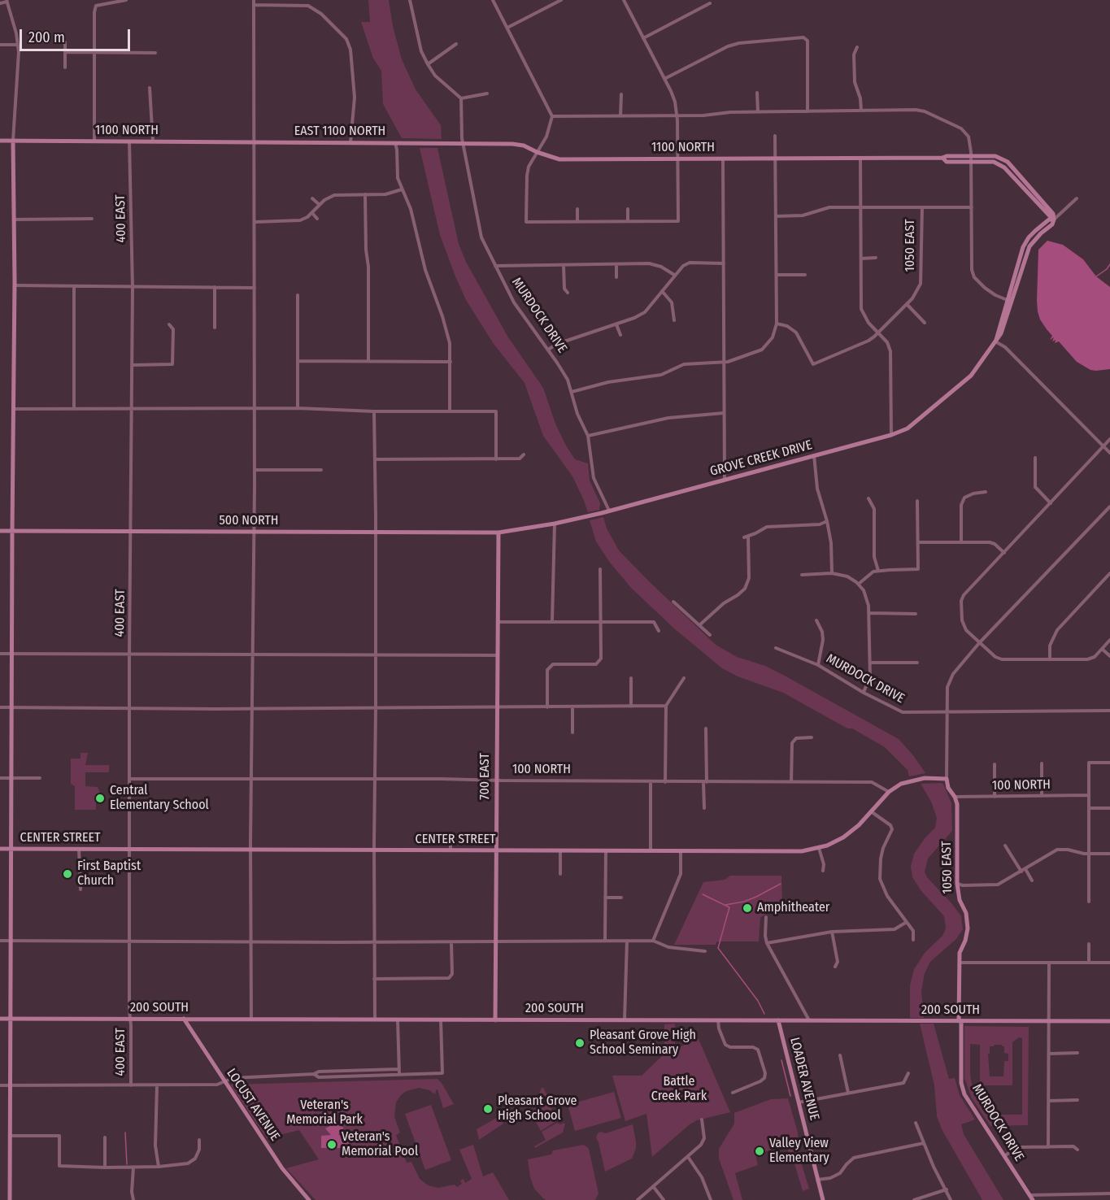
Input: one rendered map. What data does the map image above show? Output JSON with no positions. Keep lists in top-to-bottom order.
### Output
{
  "streets": {
    "street": [
      "1100 NORTH",
      "EAST 1100 NORTH",
      "400 EAST",
      "1050 EAST",
      "MURDOCK DRIVE",
      "GROVE CREEK DRIVE",
      "500 NORTH",
      "100 NORTH",
      "700 EAST",
      "CENTER STREET",
      "200 SOUTH",
      "LOADER AVENUE",
      "LOCUST AVENUE"
    ]
  },
  "crossings": [
    ["1100 NORTH", "EAST 1100 NORTH"],
    ["1100 NORTH", "400 EAST"],
    ["1100 NORTH", "MURDOCK DRIVE"],
    ["1100 NORTH", "GROVE CREEK DRIVE"],
    ["400 EAST", "500 NORTH"],
    ["400 EAST", "100 NORTH"],
    ["400 EAST", "CENTER STREET"],
    ["400 EAST", "200 SOUTH"],
    ["1050 EAST", "MURDOCK DRIVE"],
    ["1050 EAST", "100 NORTH"],
    ["1050 EAST", "200 SOUTH"],
    ["MURDOCK DRIVE", "GROVE CREEK DRIVE"],
    ["MURDOCK DRIVE", "200 SOUTH"],
    ["GROVE CREEK DRIVE", "500 NORTH"],
    ["GROVE CREEK DRIVE", "700 EAST"],
    ["500 NORTH", "700 EAST"],
    ["100 NORTH", "700 EAST"],
    ["100 NORTH", "CENTER STREET"],
    ["700 EAST", "CENTER STREET"],
    ["700 EAST", "200 SOUTH"],
    ["200 SOUTH", "LOADER AVENUE"],
    ["200 SOUTH", "LOCUST AVENUE"]
  ],
  "parks": ["Battle Creek Park", "Veteran's Memorial Park"],
  "places": [
    "Central Elementary School",
    "First Baptist Church",
    "Amphitheater",
    "Pleasant Grove High School Seminary",
    "Pleasant Grove High School",
    "Veteran's Memorial Pool",
    "Valley View Elementary"
  ],
  "scale_bar": "200 m"
}
